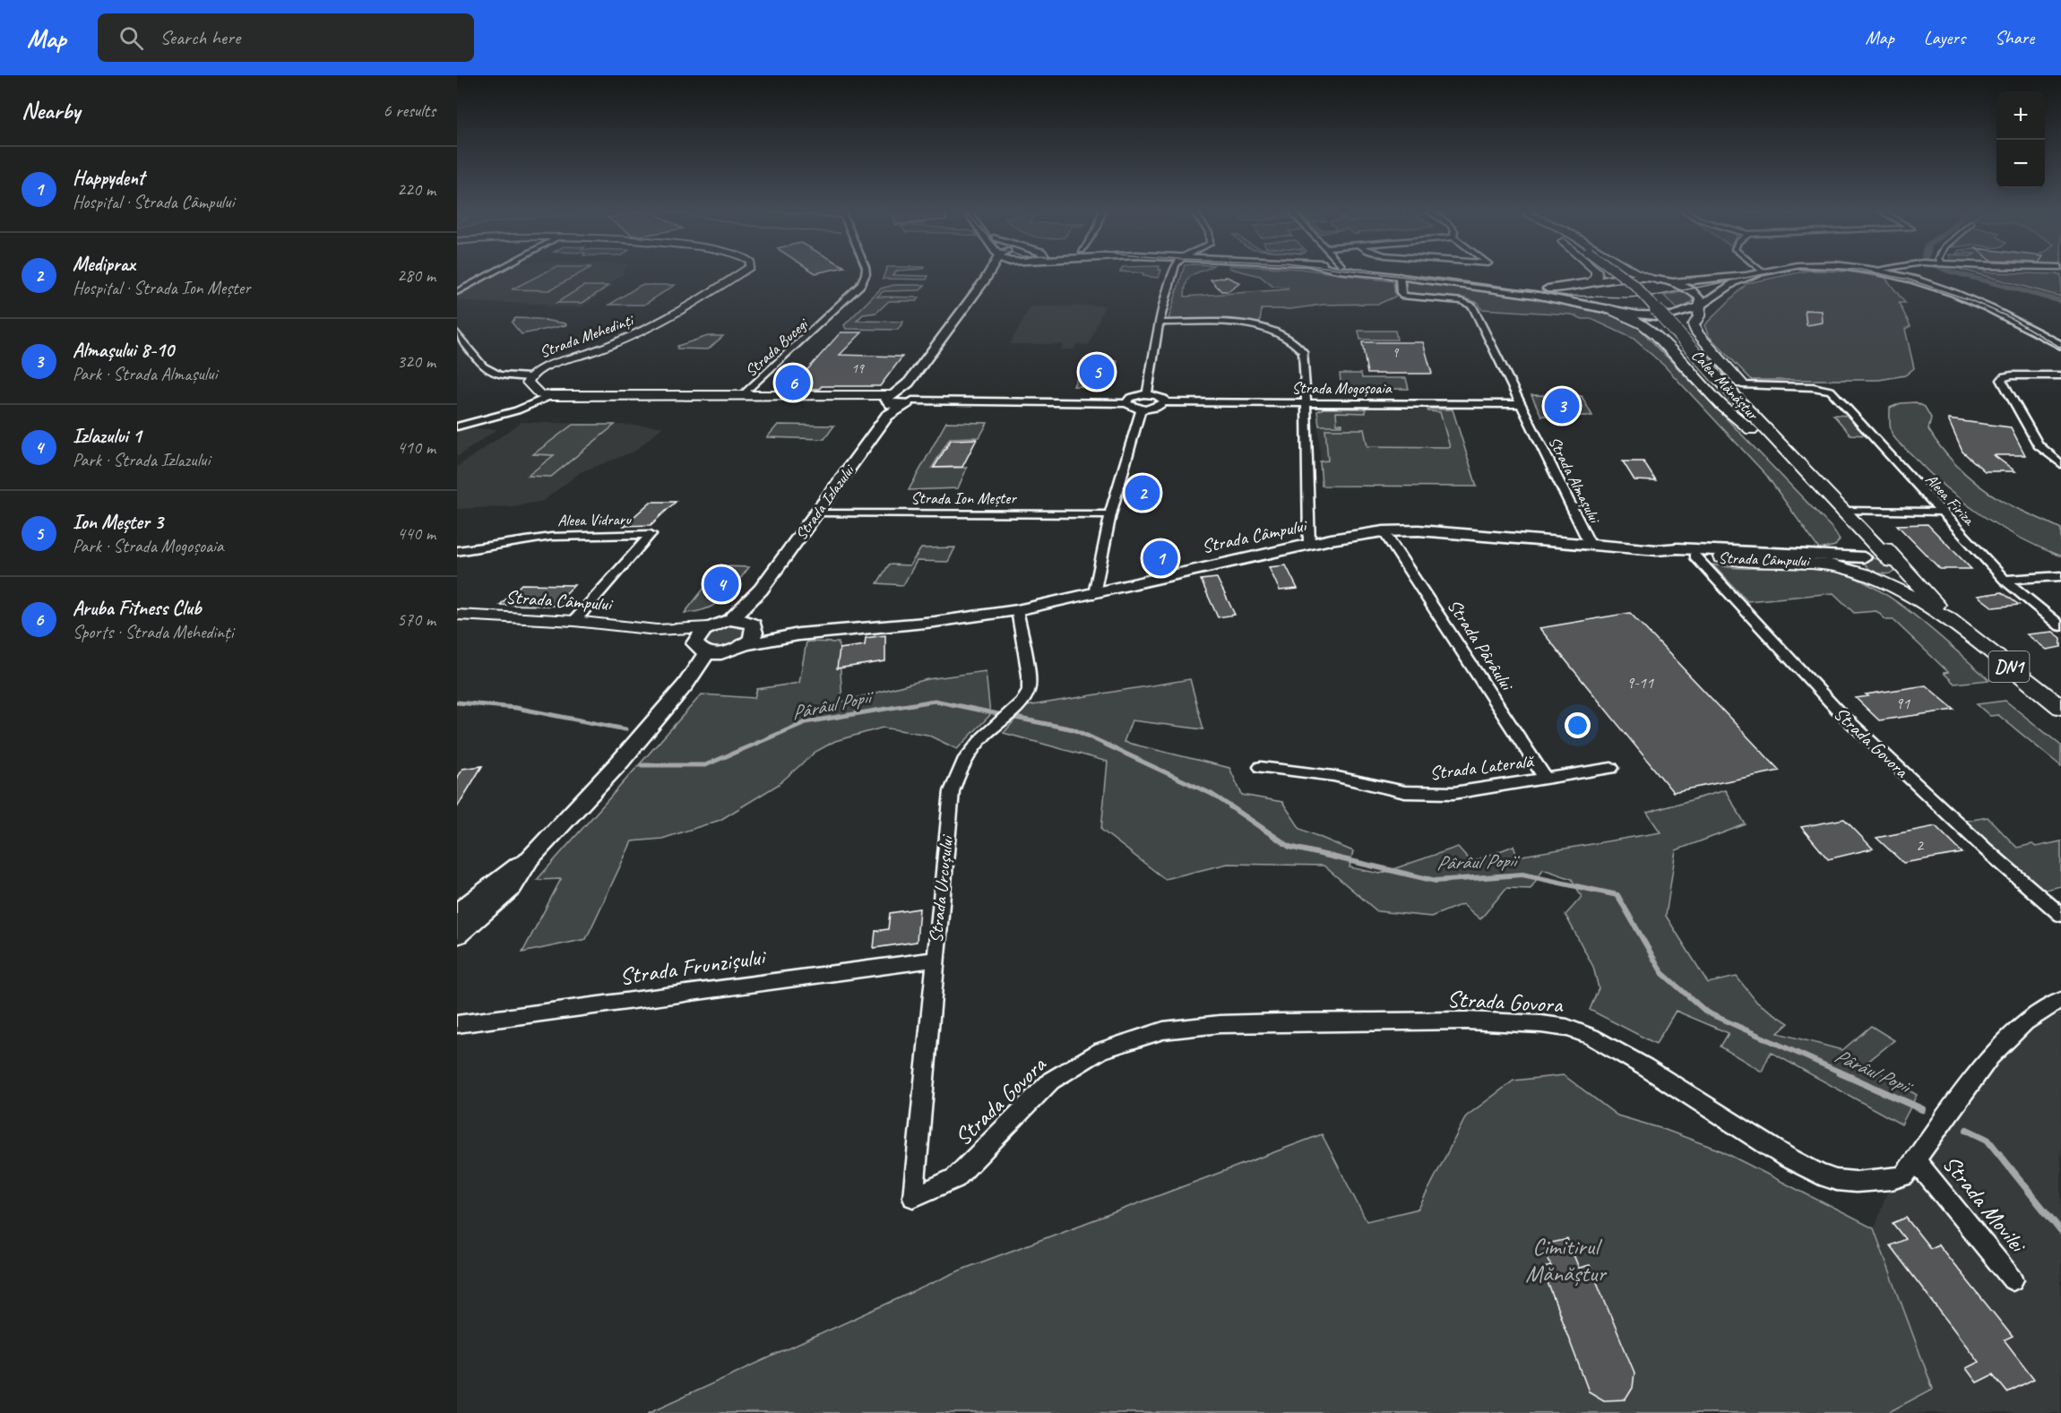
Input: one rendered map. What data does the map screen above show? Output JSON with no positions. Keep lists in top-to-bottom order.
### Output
{
  "streets": {
    "main road": [
      "Calea Mănăștur",
      "Strada Izlazului",
      "Strada Câmpului",
      "DN1"
    ],
    "street": [
      "Strada Mehedinți",
      "Strada Bucegi",
      "Strada Mogoșoaia",
      "Strada Almașului",
      "Strada Ion Meșter",
      "Aleea Firiza",
      "Aleea Vidraru",
      "Strada Pârâului",
      "Strada Govora",
      "Strada Laterală",
      "Strada Urcușului",
      "Strada Frunzișului",
      "Strada Movilei"
    ]
  },
  "crossings": [
    ["Calea Mănăștur", "Strada Câmpului"],
    ["Strada Mogoșoaia", "Strada Almașului"],
    ["Strada Almașului", "Strada Câmpului"],
    ["Strada Ion Meșter", "Strada Izlazului"],
    ["Strada Izlazului", "Strada Câmpului"],
    ["Aleea Vidraru", "Strada Câmpului"],
    ["Strada Câmpului", "Strada Pârâului"],
    ["Strada Câmpului", "Strada Govora"],
    ["Strada Câmpului", "Strada Urcușului"],
    ["Strada Pârâului", "Strada Laterală"],
    ["Strada Govora", "Strada Urcușului"],
    ["Strada Govora", "Strada Movilei"],
    ["Strada Urcușului", "Strada Frunzișului"]
  ],
  "water": ["Pârâul Popii"],
  "parks": ["Cimitirul Mănăștur"],
  "house_numbers": [
    "9",
    "19",
    "9-11",
    "91",
    "2"
  ],
  "page": {
    "header": "Map",
    "search": "Search here",
    "nav": ["Map", "Layers", "Share"],
    "heading": ["Nearby", "6 results"],
    "map_buttons": ["+", "−"],
    "list": [
      {
        "mark": "1",
        "name": "Happydent",
        "note": "Hospital · Strada Câmpului",
        "value": "220 m"
      },
      {
        "mark": "2",
        "name": "Mediprax",
        "note": "Hospital · Strada Ion Meșter",
        "value": "280 m"
      },
      {
        "mark": "3",
        "name": "Almașului 8-10",
        "note": "Park · Strada Almașului",
        "value": "320 m"
      },
      {
        "mark": "4",
        "name": "Izlazului 1",
        "note": "Park · Strada Izlazului",
        "value": "410 m"
      },
      {
        "mark": "5",
        "name": "Ion Meșter 3",
        "note": "Park · Strada Mogoșoaia",
        "value": "440 m"
      },
      {
        "mark": "6",
        "name": "Aruba Fitness Club",
        "note": "Sports · Strada Mehedinți",
        "value": "570 m"
      }
    ],
    "pins": [
      "5",
      "6",
      "3",
      "2",
      "1",
      "4"
    ]
  }
}
